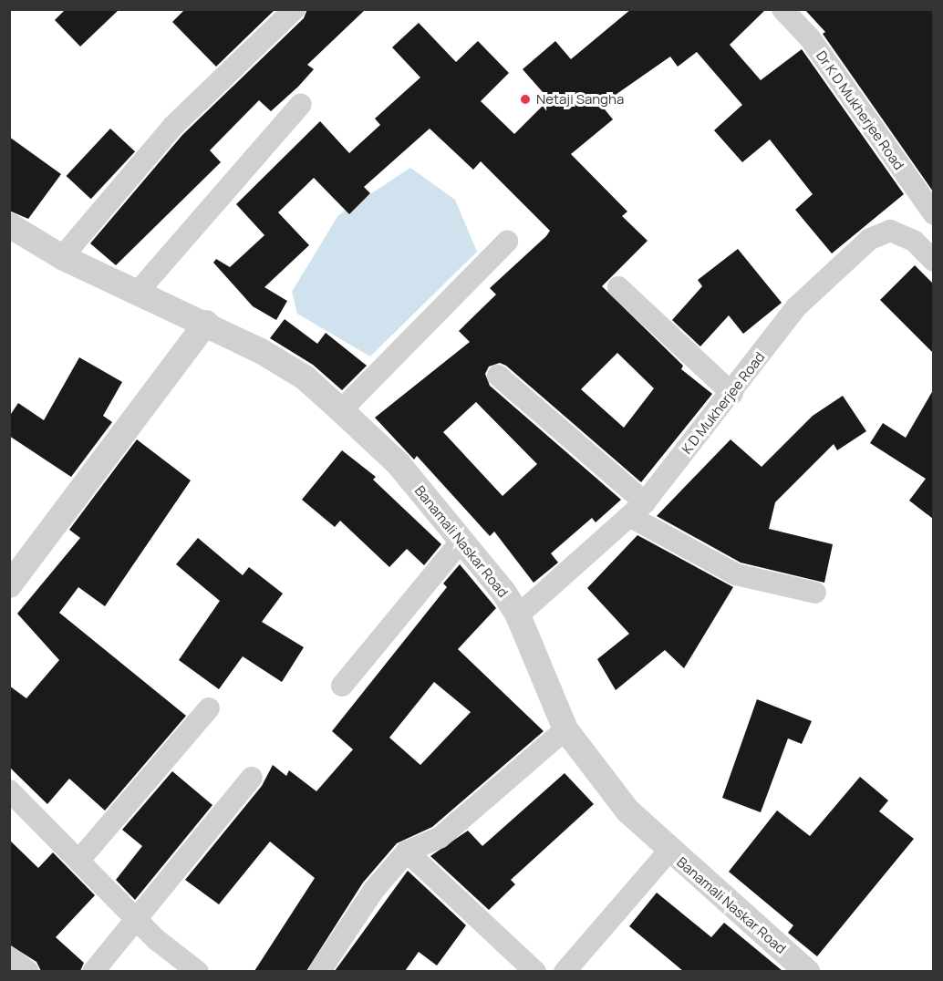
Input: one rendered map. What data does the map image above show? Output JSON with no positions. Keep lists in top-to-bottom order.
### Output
{
  "streets": {
    "street": ["Dr K D Mukherjee Road", "K D Mukherjee Road", "Banamali Naskar Road"]
  },
  "crossings": [
    ["K D Mukherjee Road", "Banamali Naskar Road"]
  ],
  "places": ["Netaji Sangha"]
}
